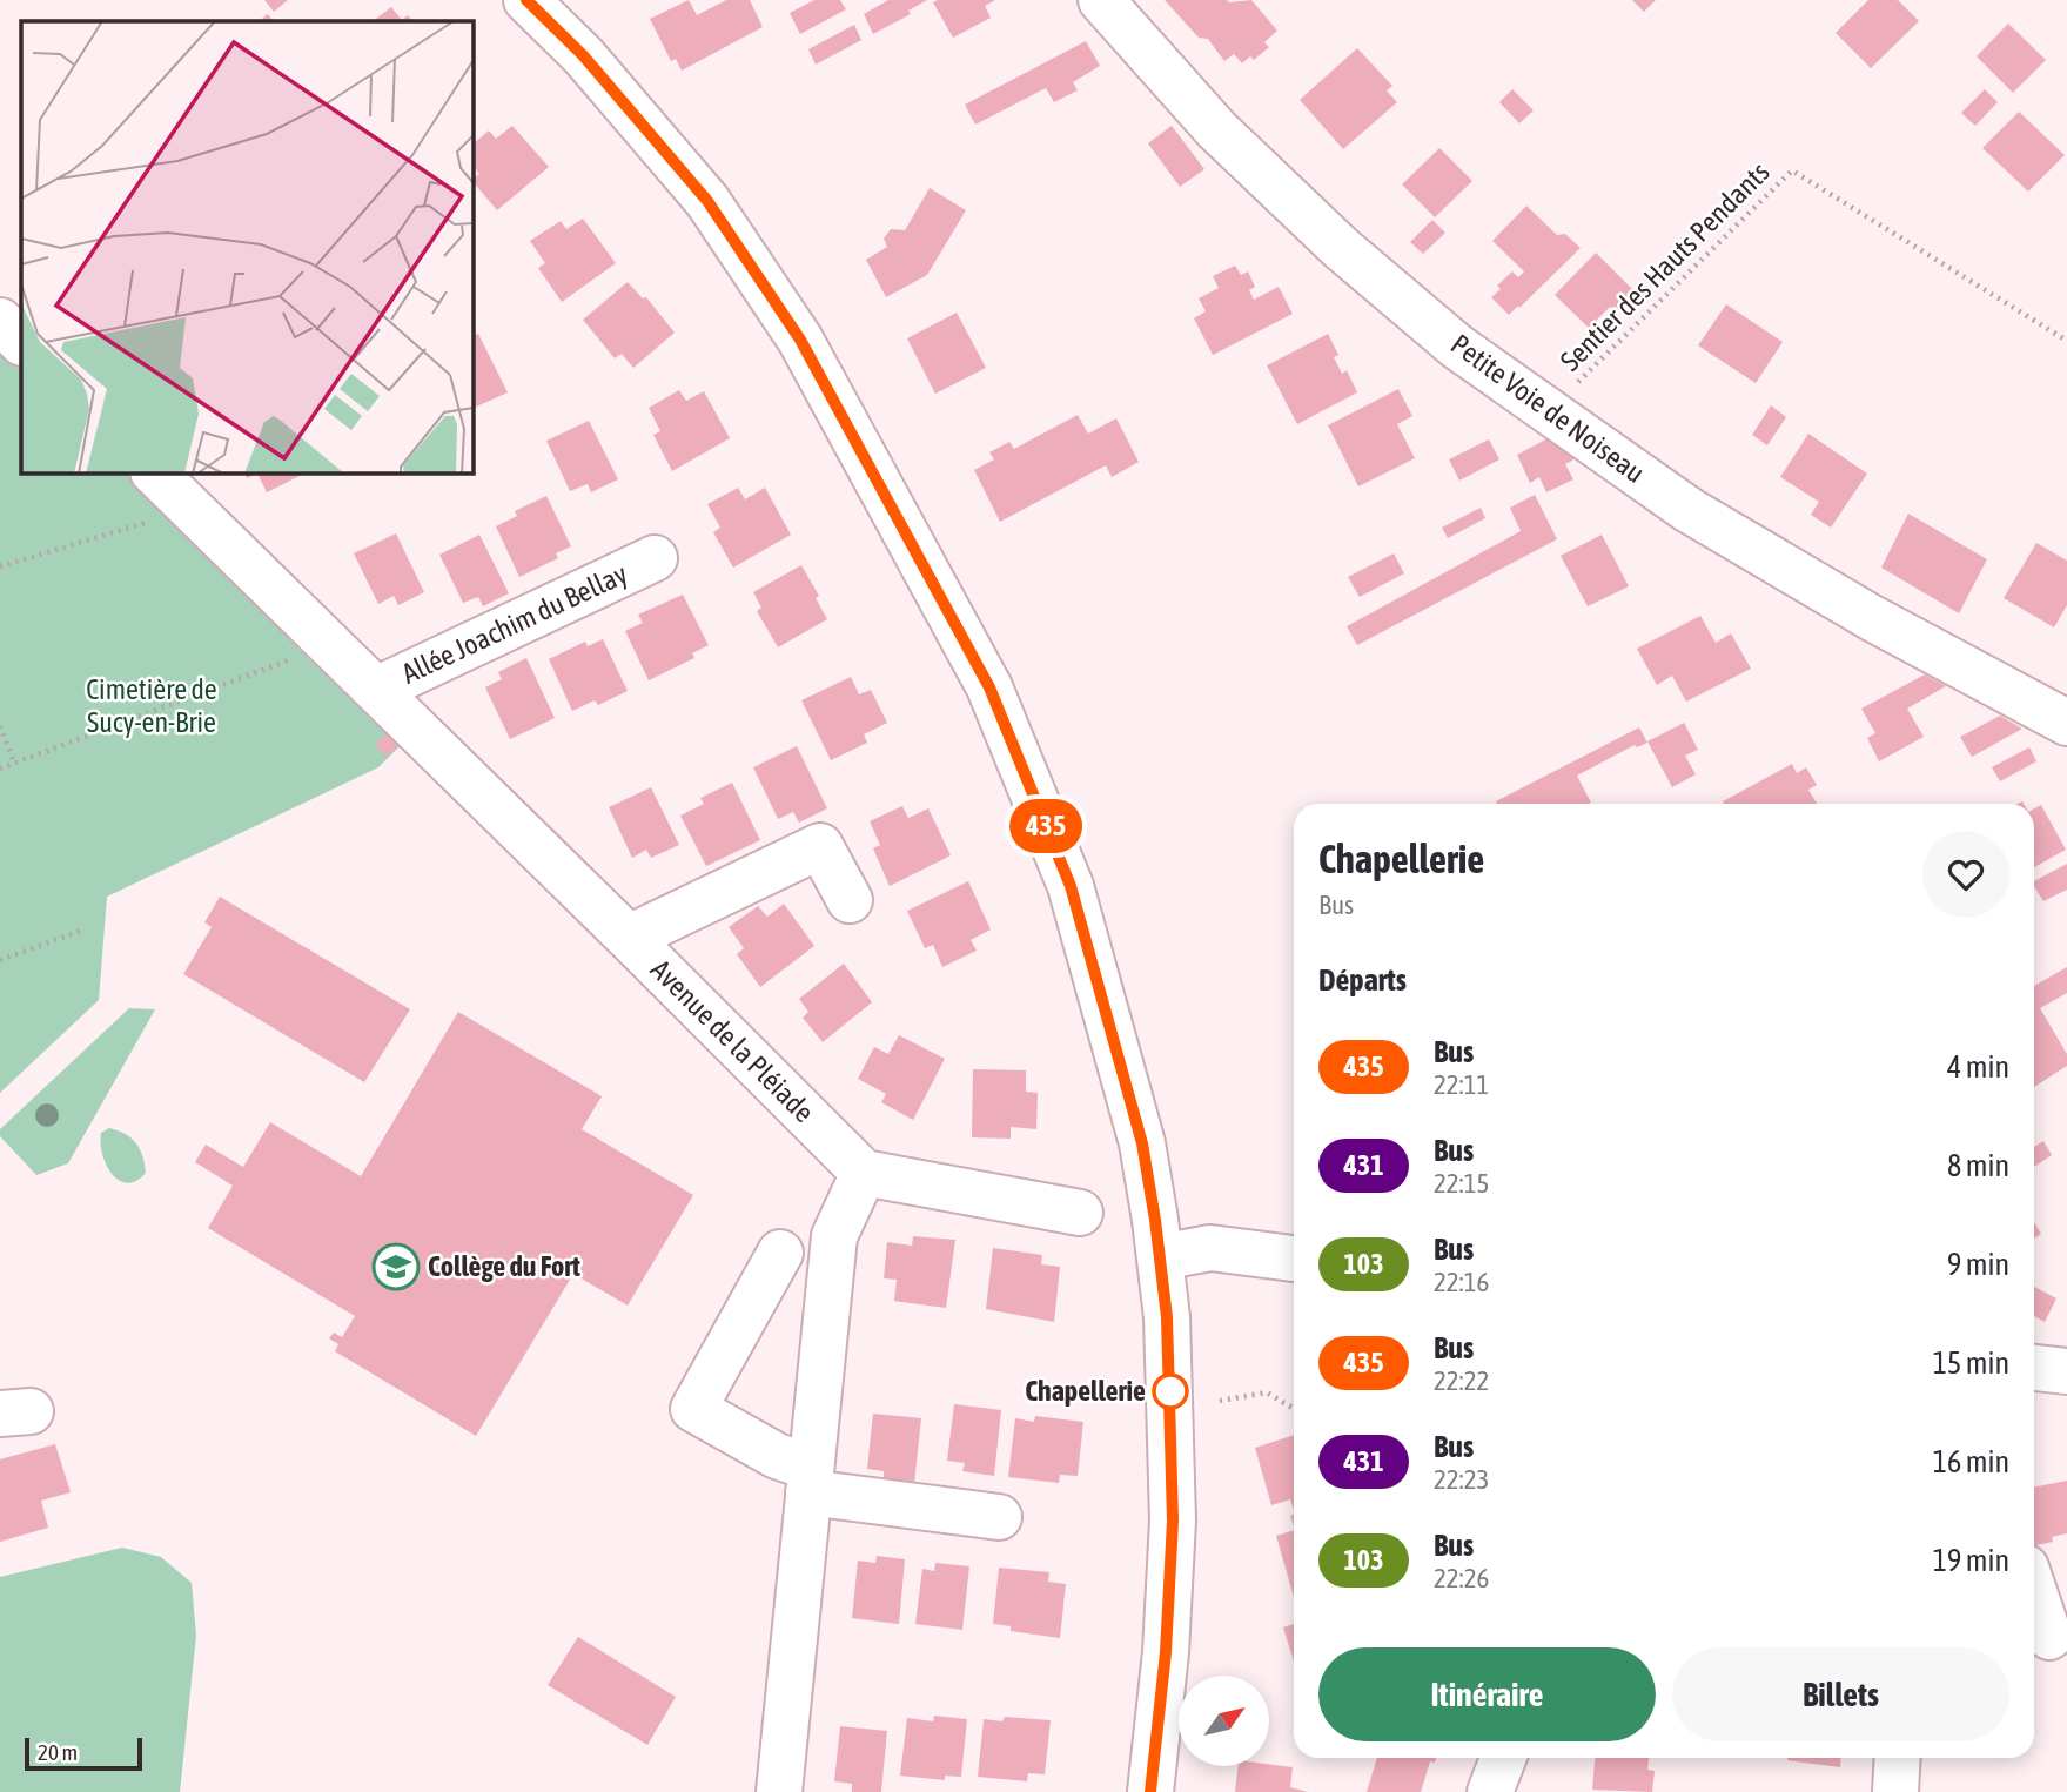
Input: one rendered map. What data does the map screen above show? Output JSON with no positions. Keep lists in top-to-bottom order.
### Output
{
  "streets": {
    "street": ["Petite Voie de Noiseau", "Allée Joachim du Bellay", "Avenue de la Pléiade"],
    "path": ["Sentier des Hauts Pendants"]
  },
  "crossings": [
    ["Sentier des Hauts Pendants", "Petite Voie de Noiseau"],
    ["Allée Joachim du Bellay", "Avenue de la Pléiade"]
  ],
  "parks": ["Cimetière de Sucy-en-Brie"],
  "places": {
    "school or university": ["Collège du Fort"],
    "other": ["Chapellerie"]
  },
  "lines": ["bus line 435"],
  "scale_bar": "20 m",
  "north": "top right",
  "page": {
    "on_map": "435",
    "heading": [
      ["Chapellerie", "Bus"],
      "Départs"
    ],
    "list": [
      {
        "mark": "435",
        "name": "Bus",
        "note": "22:11",
        "value": "4 min"
      },
      {
        "mark": "431",
        "name": "Bus",
        "note": "22:15",
        "value": "8 min"
      },
      {
        "mark": "103",
        "name": "Bus",
        "note": "22:16",
        "value": "9 min"
      },
      {
        "mark": "435",
        "name": "Bus",
        "note": "22:22",
        "value": "15 min"
      },
      {
        "mark": "431",
        "name": "Bus",
        "note": "22:23",
        "value": "16 min"
      },
      {
        "mark": "103",
        "name": "Bus",
        "note": "22:26",
        "value": "19 min"
      }
    ],
    "buttons": ["Itinéraire", "Billets"],
    "scale": "20 m"
  }
}
